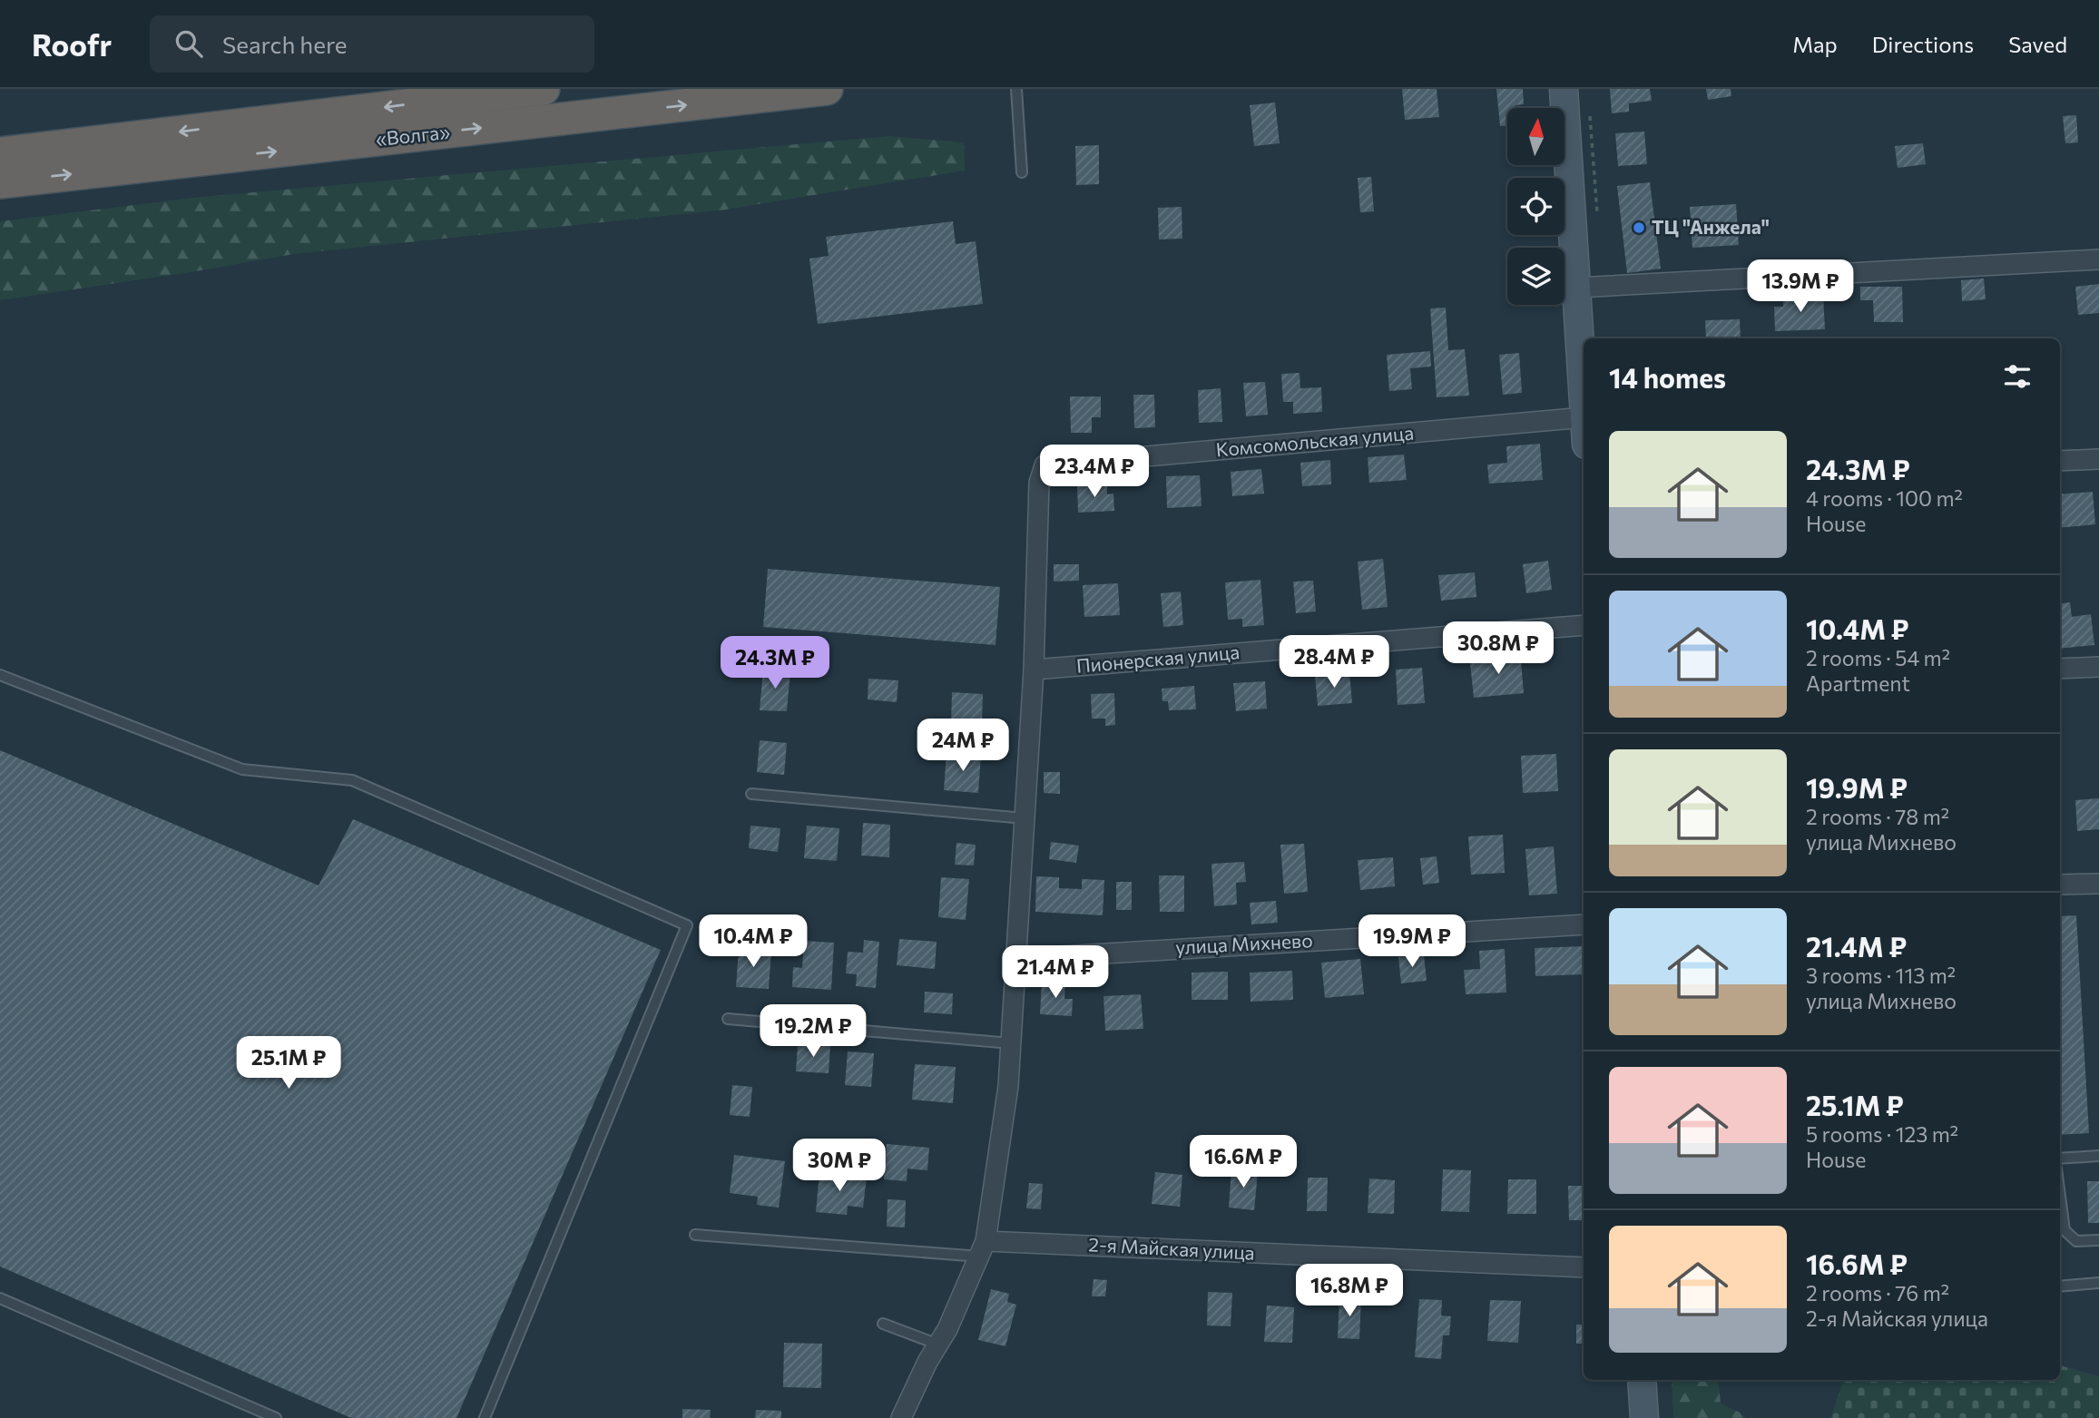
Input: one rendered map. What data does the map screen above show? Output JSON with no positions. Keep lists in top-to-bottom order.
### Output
{
  "streets": {
    "highway": ["«Волга»"],
    "street": [
      "Комсомольская улица",
      "Пионерская улица",
      "улица Михнево",
      "2-я Майская улица"
    ]
  },
  "crossings": [
    ["Комсомольская улица", "Пионерская улица"]
  ],
  "places": ["ТЦ \"Анжела\""],
  "north": "top",
  "page": {
    "header": "Roofr",
    "search": "Search here",
    "nav": ["Map", "Directions", "Saved"],
    "price": [
      "13.9M ₽",
      "23.4M ₽",
      "30.8M ₽",
      "28.4M ₽",
      "24.3M ₽",
      "24M ₽",
      "10.4M ₽",
      "19.9M ₽",
      "21.4M ₽",
      "19.2M ₽",
      "25.1M ₽",
      "16.6M ₽",
      "30M ₽",
      "16.8M ₽"
    ],
    "heading": "14 homes",
    "list": [
      {
        "name": "24.3M ₽",
        "note": "4 rooms · 100 m² · House"
      },
      {
        "name": "10.4M ₽",
        "note": "2 rooms · 54 m² · Apartment"
      },
      {
        "name": "19.9M ₽",
        "note": "2 rooms · 78 m² · улица Михнево"
      },
      {
        "name": "21.4M ₽",
        "note": "3 rooms · 113 m² · улица Михнево"
      },
      {
        "name": "25.1M ₽",
        "note": "5 rooms · 123 m² · House"
      },
      {
        "name": "16.6M ₽",
        "note": "2 rooms · 76 m² · 2-я Майская улица"
      }
    ]
  }
}
